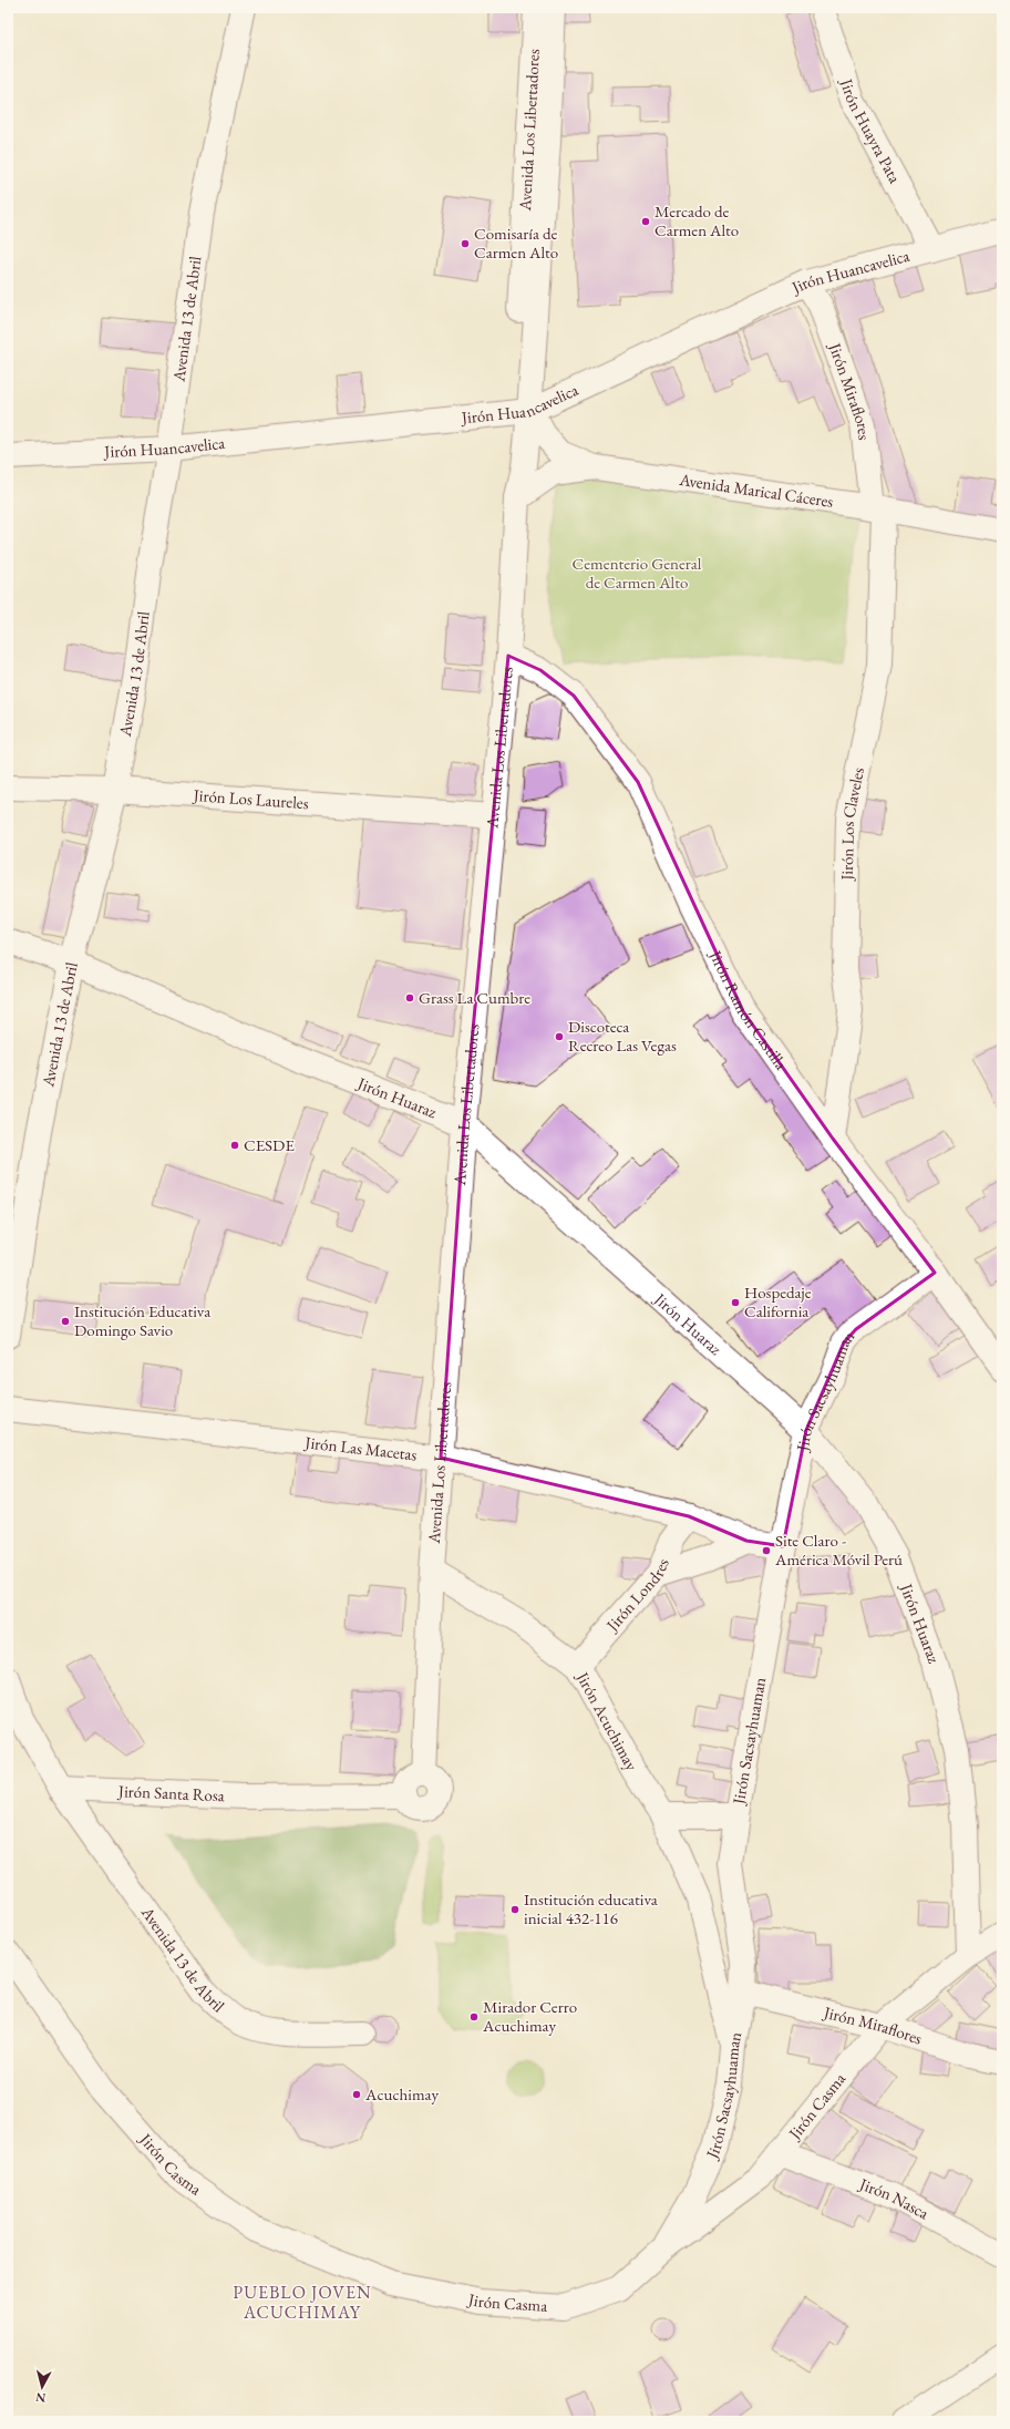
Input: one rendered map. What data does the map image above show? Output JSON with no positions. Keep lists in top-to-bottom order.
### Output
{
  "streets": {
    "street": [
      "Avenida Los Libertadores",
      "Jirón Huayra Pata",
      "Jirón Huancavelica",
      "Avenida 13 de Abril",
      "Jirón Miraflores",
      "Avenida Marical Cáceres",
      "Jirón Los Laureles",
      "Jirón Los Claveles",
      "Jirón Ramón Castilla",
      "Jirón Huaraz",
      "Jirón Sacsayhuaman",
      "Jirón Las Macetas",
      "Jirón Londres",
      "Jirón Acuchimay",
      "Jirón Santa Rosa",
      "Jirón Casma",
      "Jirón Nasca"
    ]
  },
  "crossings": [
    ["Avenida Los Libertadores", "Jirón Huancavelica"],
    ["Avenida Los Libertadores", "Avenida Marical Cáceres"],
    ["Avenida Los Libertadores", "Jirón Los Laureles"],
    ["Avenida Los Libertadores", "Jirón Ramón Castilla"],
    ["Avenida Los Libertadores", "Jirón Huaraz"],
    ["Avenida Los Libertadores", "Jirón Las Macetas"],
    ["Avenida Los Libertadores", "Jirón Acuchimay"],
    ["Avenida Los Libertadores", "Jirón Santa Rosa"],
    ["Jirón Huayra Pata", "Jirón Huancavelica"],
    ["Jirón Huancavelica", "Avenida 13 de Abril"],
    ["Jirón Huancavelica", "Jirón Miraflores"],
    ["Avenida 13 de Abril", "Jirón Los Laureles"],
    ["Avenida 13 de Abril", "Jirón Huaraz"],
    ["Avenida 13 de Abril", "Jirón Santa Rosa"],
    ["Jirón Miraflores", "Avenida Marical Cáceres"],
    ["Jirón Miraflores", "Jirón Los Claveles"],
    ["Jirón Miraflores", "Jirón Sacsayhuaman"],
    ["Jirón Miraflores", "Jirón Casma"],
    ["Avenida Marical Cáceres", "Jirón Los Claveles"],
    ["Jirón Los Claveles", "Jirón Ramón Castilla"],
    ["Jirón Ramón Castilla", "Jirón Sacsayhuaman"],
    ["Jirón Huaraz", "Jirón Sacsayhuaman"],
    ["Jirón Huaraz", "Jirón Casma"],
    ["Jirón Sacsayhuaman", "Jirón Las Macetas"],
    ["Jirón Sacsayhuaman", "Jirón Acuchimay"],
    ["Jirón Sacsayhuaman", "Jirón Casma"],
    ["Jirón Las Macetas", "Jirón Londres"],
    ["Jirón Londres", "Jirón Acuchimay"],
    ["Jirón Casma", "Jirón Nasca"]
  ],
  "districts": ["PUEBLO JOVEN ACUCHIMAY"],
  "parks": ["Cementerio General de Carmen Alto"],
  "places": [
    "Mercado de Carmen Alto",
    "Comisaría de Carmen Alto",
    "Grass La Cumbre",
    "Discoteca Recreo Las Vegas",
    "CESDE",
    "Hospedaje California",
    "Institución Educativa Domingo Savio",
    "Site Claro - América Móvil Perú",
    "Institución educativa inicial 432-116",
    "Mirador Cerro Acuchimay",
    "Acuchimay"
  ],
  "north": "bottom"
}
